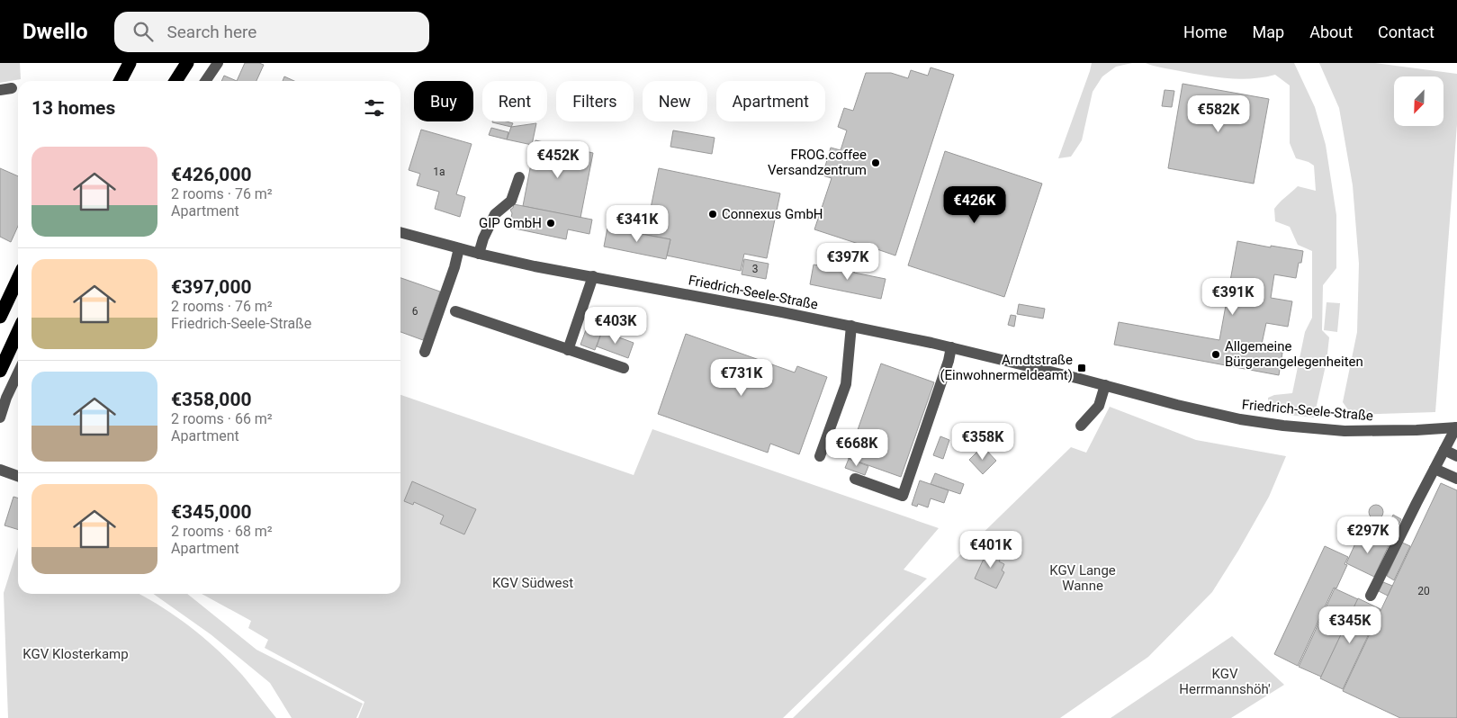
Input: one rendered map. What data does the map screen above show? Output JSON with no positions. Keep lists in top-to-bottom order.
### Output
{
  "streets": {
    "street": ["Friedrich-Seele-Straße"]
  },
  "parks": [
    "KGV Lange Wanne",
    "KGV Südwest",
    "KGV Klosterkamp",
    "KGV Herrmannshöh'"
  ],
  "places": {
    "other": [
      "FROG.coffee Versandzentrum",
      "Connexus GmbH",
      "GIP GmbH",
      "Allgemeine Bürgerangelegenheiten"
    ],
    "transit": ["Arndtstraße (Einwohnermeldeamt)"]
  },
  "house_numbers": [
    "1a",
    "3",
    "6",
    "20"
  ],
  "north": "bottom left",
  "page": {
    "header": "Dwello",
    "search": "Search here",
    "nav": [
      "Home",
      "Map",
      "About",
      "Contact"
    ],
    "chip": [
      "Buy",
      "Rent",
      "Filters",
      "New",
      "Apartment"
    ],
    "heading": "13 homes",
    "price": [
      "€582K",
      "€452K",
      "€426K",
      "€341K",
      "€397K",
      "€391K",
      "€403K",
      "€731K",
      "€358K",
      "€668K",
      "€297K",
      "€401K",
      "€345K"
    ],
    "list": [
      {
        "name": "€426,000",
        "note": "2 rooms · 76 m² · Apartment"
      },
      {
        "name": "€397,000",
        "note": "2 rooms · 76 m² · Friedrich-Seele-Straße"
      },
      {
        "name": "€358,000",
        "note": "2 rooms · 66 m² · Apartment"
      },
      {
        "name": "€345,000",
        "note": "2 rooms · 68 m² · Apartment"
      }
    ]
  }
}
